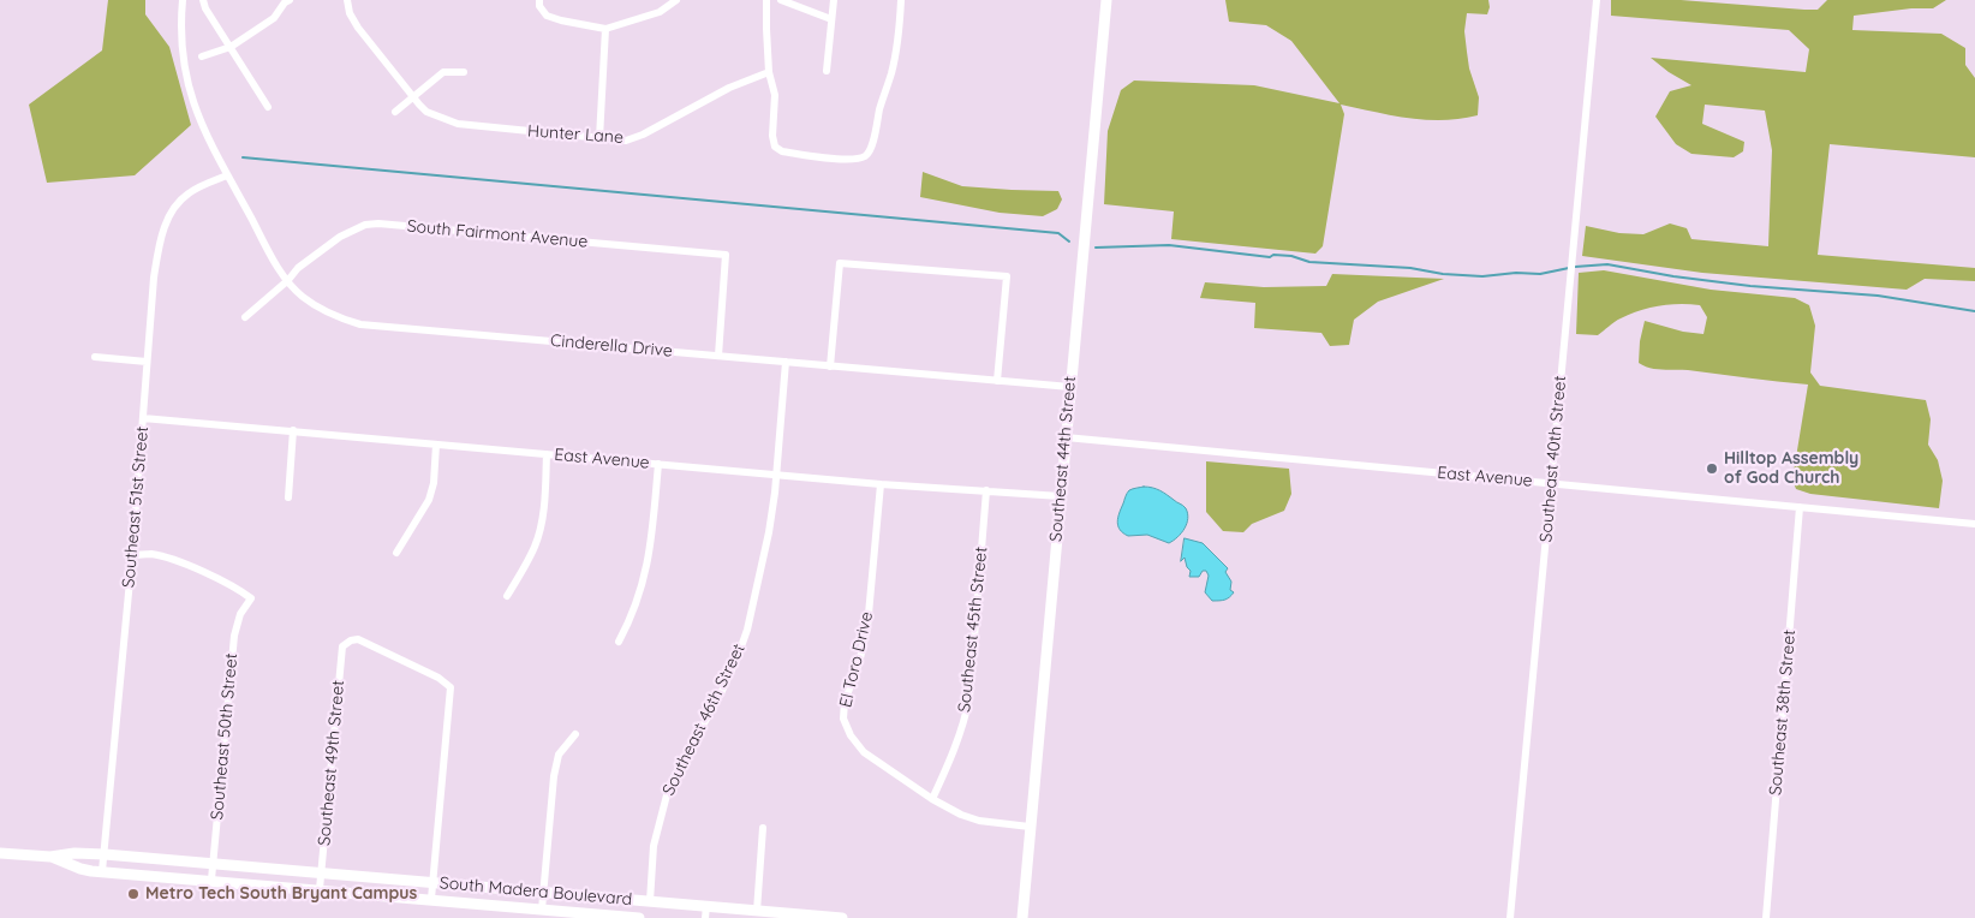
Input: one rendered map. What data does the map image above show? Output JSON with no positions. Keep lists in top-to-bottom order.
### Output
{
  "streets": {
    "street": [
      "Hunter Lane",
      "South Fairmont Avenue",
      "Cinderella Drive",
      "East Avenue",
      "Southeast 44th Street",
      "Southeast 40th Street",
      "Southeast 51st Street",
      "Southeast 45th Street",
      "El Toro Drive",
      "Southeast 38th Street",
      "Southeast 46th Street",
      "Southeast 50th Street",
      "Southeast 49th Street",
      "South Madera Boulevard"
    ]
  },
  "crossings": [
    ["South Fairmont Avenue", "Cinderella Drive"],
    ["Cinderella Drive", "Southeast 44th Street"],
    ["Cinderella Drive", "Southeast 51st Street"],
    ["Cinderella Drive", "Southeast 46th Street"],
    ["East Avenue", "Southeast 44th Street"],
    ["East Avenue", "Southeast 40th Street"],
    ["East Avenue", "Southeast 51st Street"],
    ["East Avenue", "Southeast 45th Street"],
    ["East Avenue", "El Toro Drive"],
    ["East Avenue", "Southeast 38th Street"],
    ["East Avenue", "Southeast 46th Street"],
    ["Southeast 44th Street", "El Toro Drive"],
    ["Southeast 51st Street", "Southeast 50th Street"],
    ["Southeast 51st Street", "South Madera Boulevard"],
    ["Southeast 45th Street", "El Toro Drive"],
    ["Southeast 46th Street", "South Madera Boulevard"],
    ["Southeast 50th Street", "South Madera Boulevard"],
    ["Southeast 49th Street", "South Madera Boulevard"]
  ],
  "places": ["Hilltop Assembly of God Church", "Metro Tech South Bryant Campus"]
}
